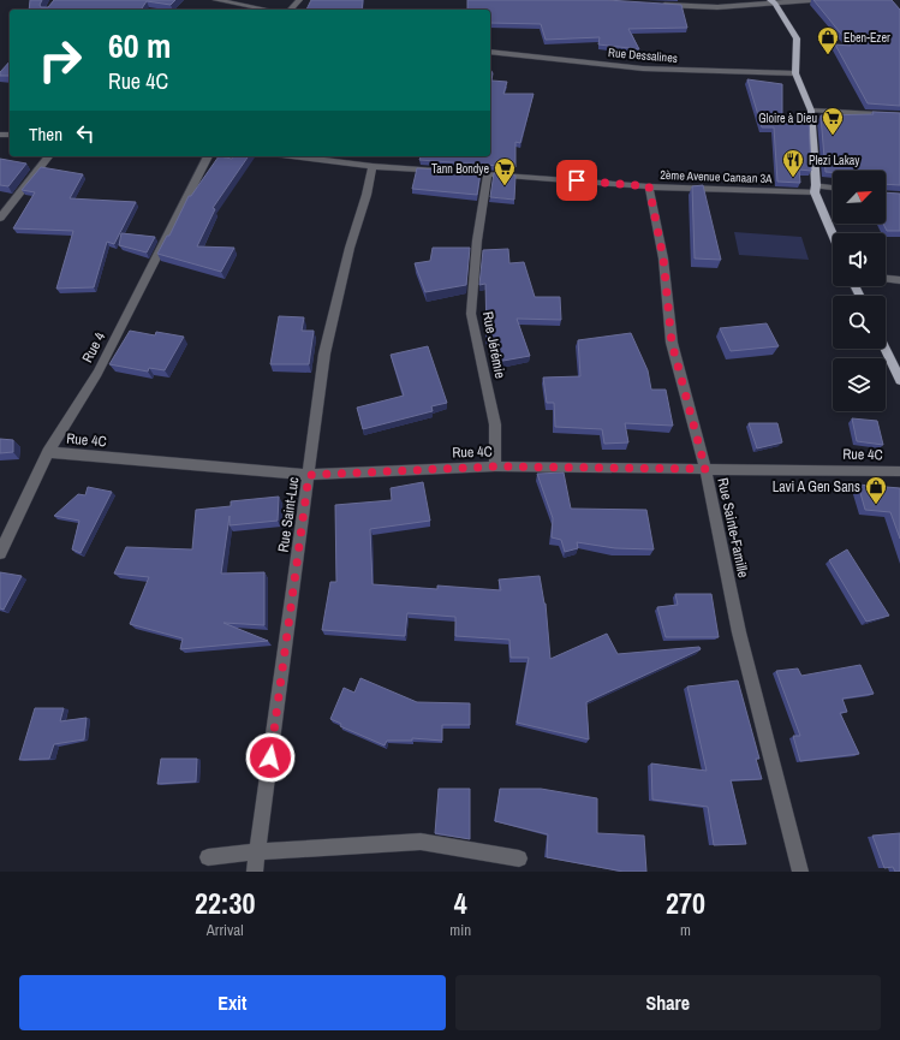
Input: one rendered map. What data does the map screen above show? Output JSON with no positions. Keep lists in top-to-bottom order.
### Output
{
  "streets": {
    "street": [
      "Rue Dessalines",
      "2ème Avenue Canaan 3A",
      "Rue Jérémie",
      "Rue 4",
      "Rue 4C",
      "Rue Saint-Luc",
      "Rue Sainte-Famille"
    ]
  },
  "crossings": [
    ["2ème Avenue Canaan 3A", "Rue Jérémie"],
    ["2ème Avenue Canaan 3A", "Rue Saint-Luc"],
    ["2ème Avenue Canaan 3A", "Rue Sainte-Famille"],
    ["Rue Jérémie", "Rue 4C"],
    ["Rue 4", "Rue 4C"],
    ["Rue 4C", "Rue Saint-Luc"],
    ["Rue 4C", "Rue Sainte-Famille"]
  ],
  "places": {
    "shop": ["Eben-Ezer", "Lavi A Gen Sans"],
    "supermarket": ["Gloire à Dieu", "Tann Bondye"],
    "restaurant": ["Plezi Lakay"]
  },
  "north": "top right",
  "page": {
    "turn": ["60 m", "Rue 4C"],
    "then": "Then",
    "eta": [
      "22:30",
      "Arrival",
      "4",
      "min",
      "270",
      "m"
    ],
    "buttons": ["Exit", "Share"]
  }
}
